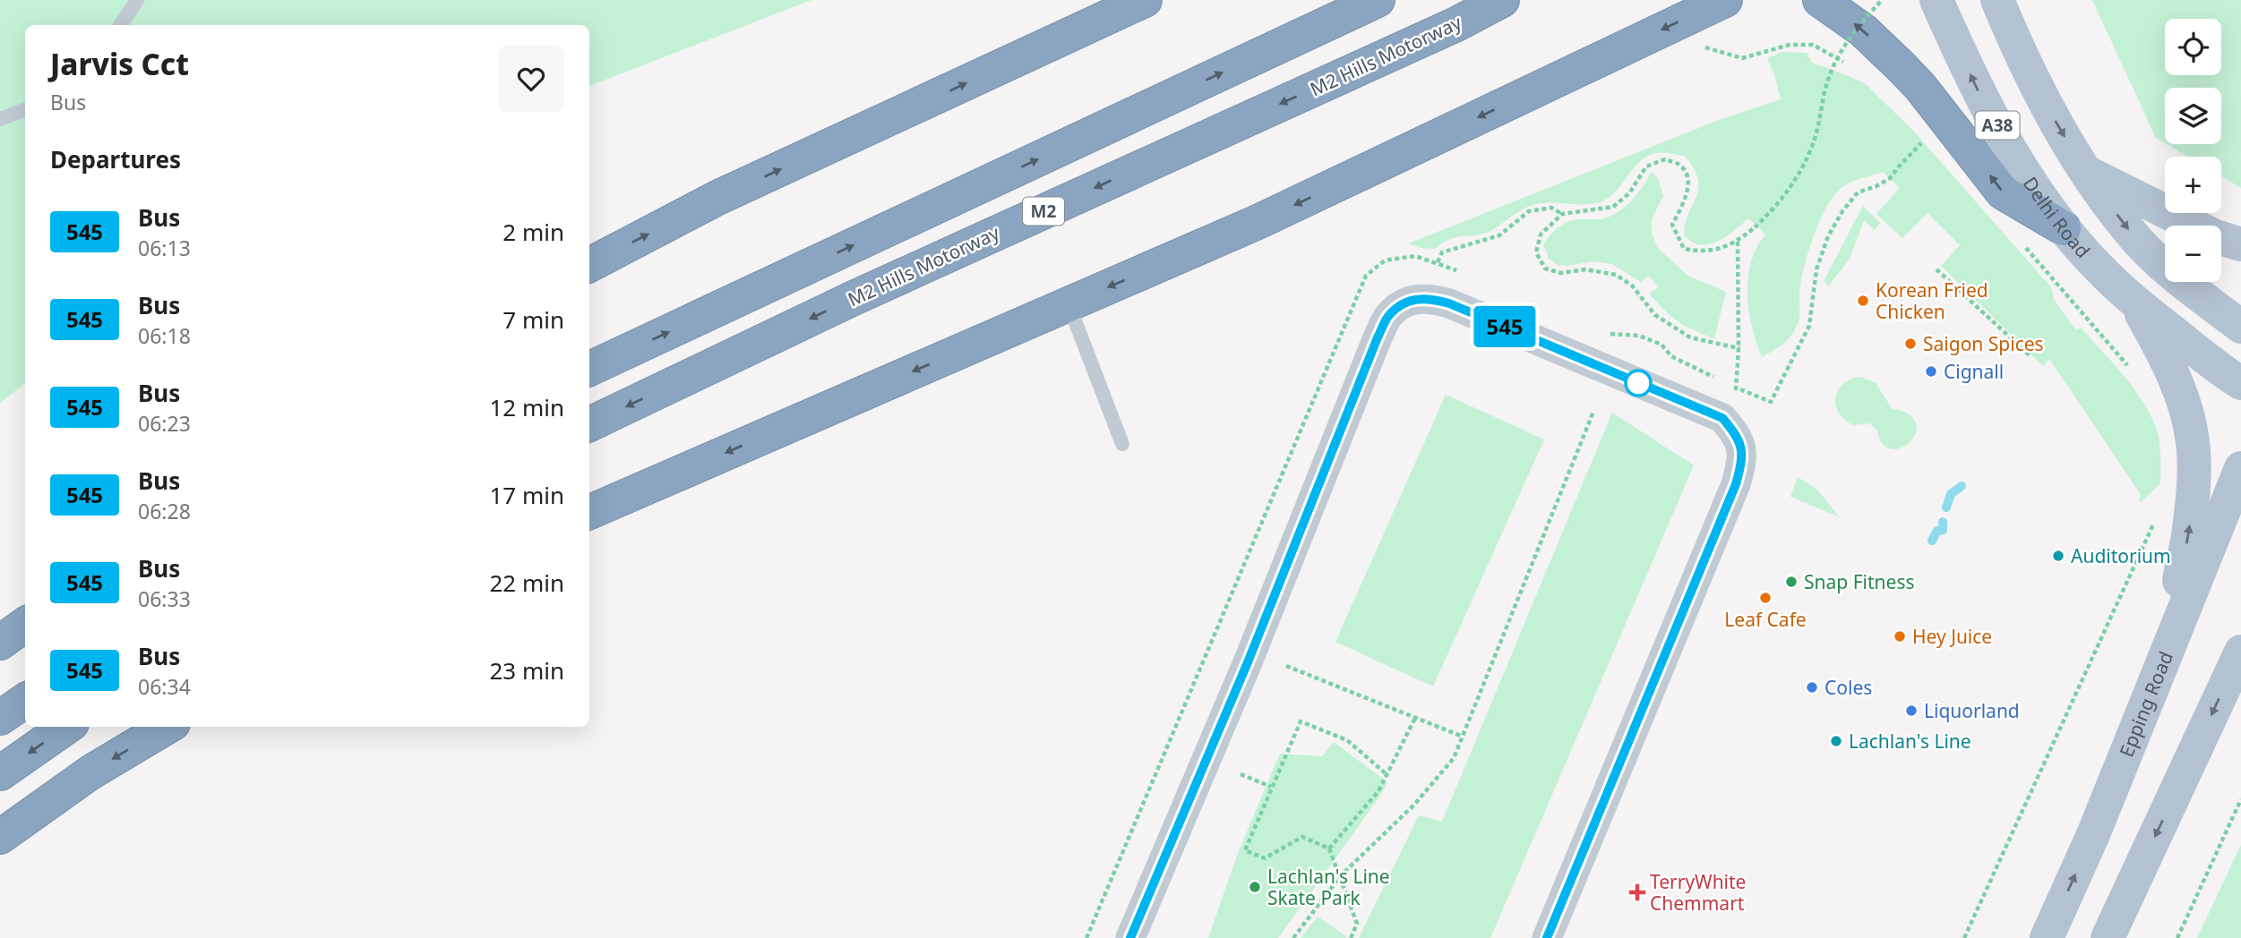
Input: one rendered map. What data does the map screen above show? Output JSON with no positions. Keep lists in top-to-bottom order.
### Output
{
  "streets": {
    "highway": ["M2 Hills Motorway", "M2"],
    "main road": ["A38", "Delhi Road", "Epping Road"]
  },
  "places": {
    "other": [
      "Korean Fried Chicken",
      "Saigon Spices",
      "Cignall",
      "Auditorium",
      "Snap Fitness",
      "Leaf Cafe",
      "Hey Juice",
      "Coles",
      "Liquorland",
      "Lachlan's Line",
      "Lachlan's Line Skate Park"
    ],
    "health": ["TerryWhite Chemmart"]
  },
  "lines": ["bus line 545"],
  "page": {
    "on_map": "545",
    "map_buttons": ["+", "−"],
    "heading": [
      ["Jarvis Cct", "Bus"],
      "Departures"
    ],
    "list": [
      {
        "mark": "545",
        "name": "Bus",
        "note": "06:13",
        "value": "2 min"
      },
      {
        "mark": "545",
        "name": "Bus",
        "note": "06:18",
        "value": "7 min"
      },
      {
        "mark": "545",
        "name": "Bus",
        "note": "06:23",
        "value": "12 min"
      },
      {
        "mark": "545",
        "name": "Bus",
        "note": "06:28",
        "value": "17 min"
      },
      {
        "mark": "545",
        "name": "Bus",
        "note": "06:33",
        "value": "22 min"
      },
      {
        "mark": "545",
        "name": "Bus",
        "note": "06:34",
        "value": "23 min"
      }
    ]
  }
}
